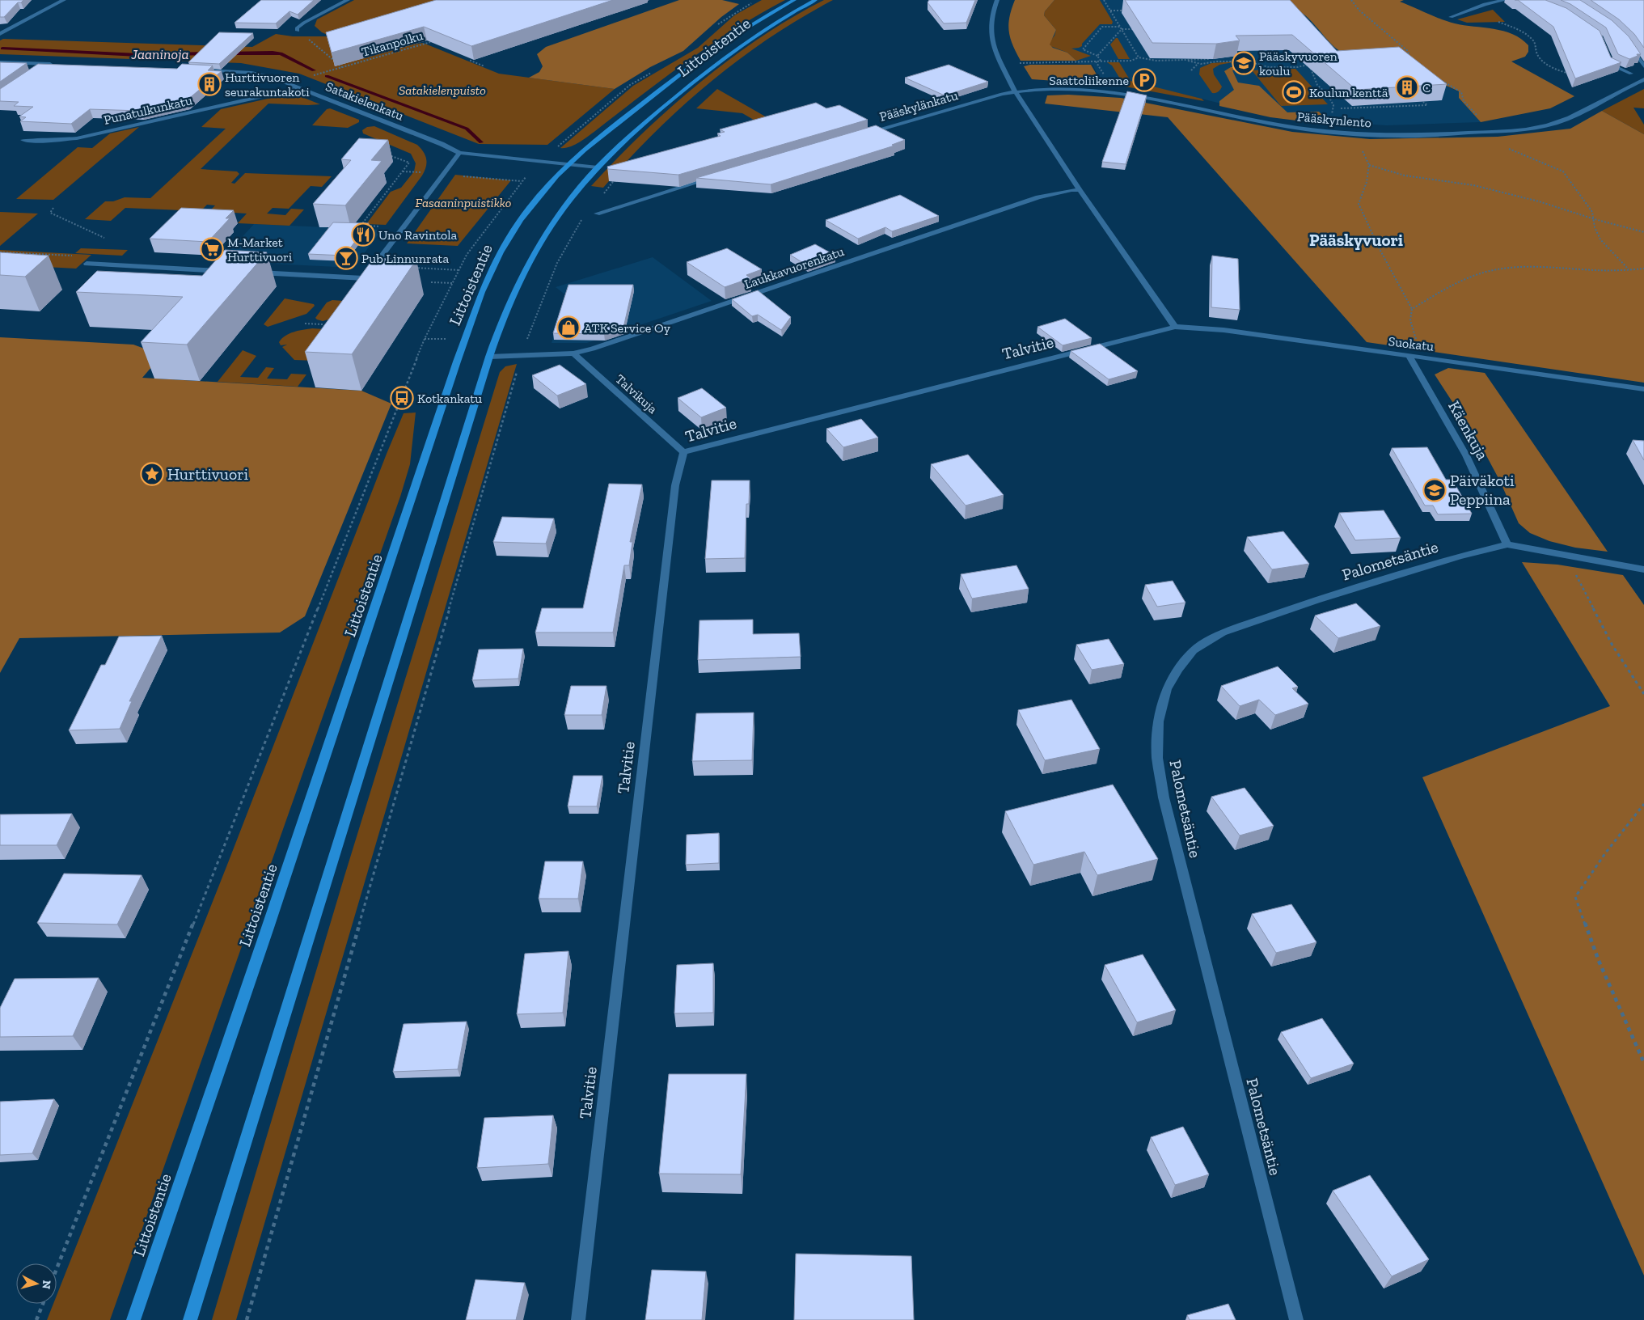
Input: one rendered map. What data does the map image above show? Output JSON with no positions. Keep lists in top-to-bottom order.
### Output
{
  "streets": {
    "main road": ["Littoistentie"],
    "street": [
      "Satakielenkatu",
      "Pääskylänkatu",
      "Punatulkunkatu",
      "Pääskynlento",
      "Laukkavuorenkatu",
      "Suokatu",
      "Talvitie",
      "Talvikuja",
      "Käenkuja",
      "Palometsäntie"
    ],
    "path": ["Tikanpolku"]
  },
  "crossings": [
    ["Littoistentie", "Satakielenkatu"],
    ["Littoistentie", "Laukkavuorenkatu"],
    ["Satakielenkatu", "Punatulkunkatu"],
    ["Pääskylänkatu", "Pääskynlento"],
    ["Laukkavuorenkatu", "Talvikuja"],
    ["Suokatu", "Talvitie"],
    ["Suokatu", "Käenkuja"],
    ["Talvitie", "Talvikuja"],
    ["Käenkuja", "Palometsäntie"]
  ],
  "districts": ["Pääskyvuori"],
  "water": ["Jaaninoja"],
  "parks": ["Satakielenpuisto", "Fasaaninpuistikko"],
  "places": {
    "school or university": ["Pääskyvuoren koulu", "Päiväkoti Peppiina"],
    "parking": ["Saattoliikenne"],
    "building": ["Hurttivuoren seurakuntakoti", "C"],
    "sports": ["Koulun kenttä"],
    "restaurant": ["Uno Ravintola"],
    "supermarket": ["M-Market Hurttivuori"],
    "bar": ["Pub Linnunrata"],
    "shop": ["ATK Service Oy"],
    "bus stop": ["Kotkankatu"],
    "place": ["Hurttivuori"]
  },
  "north": "right"
}
